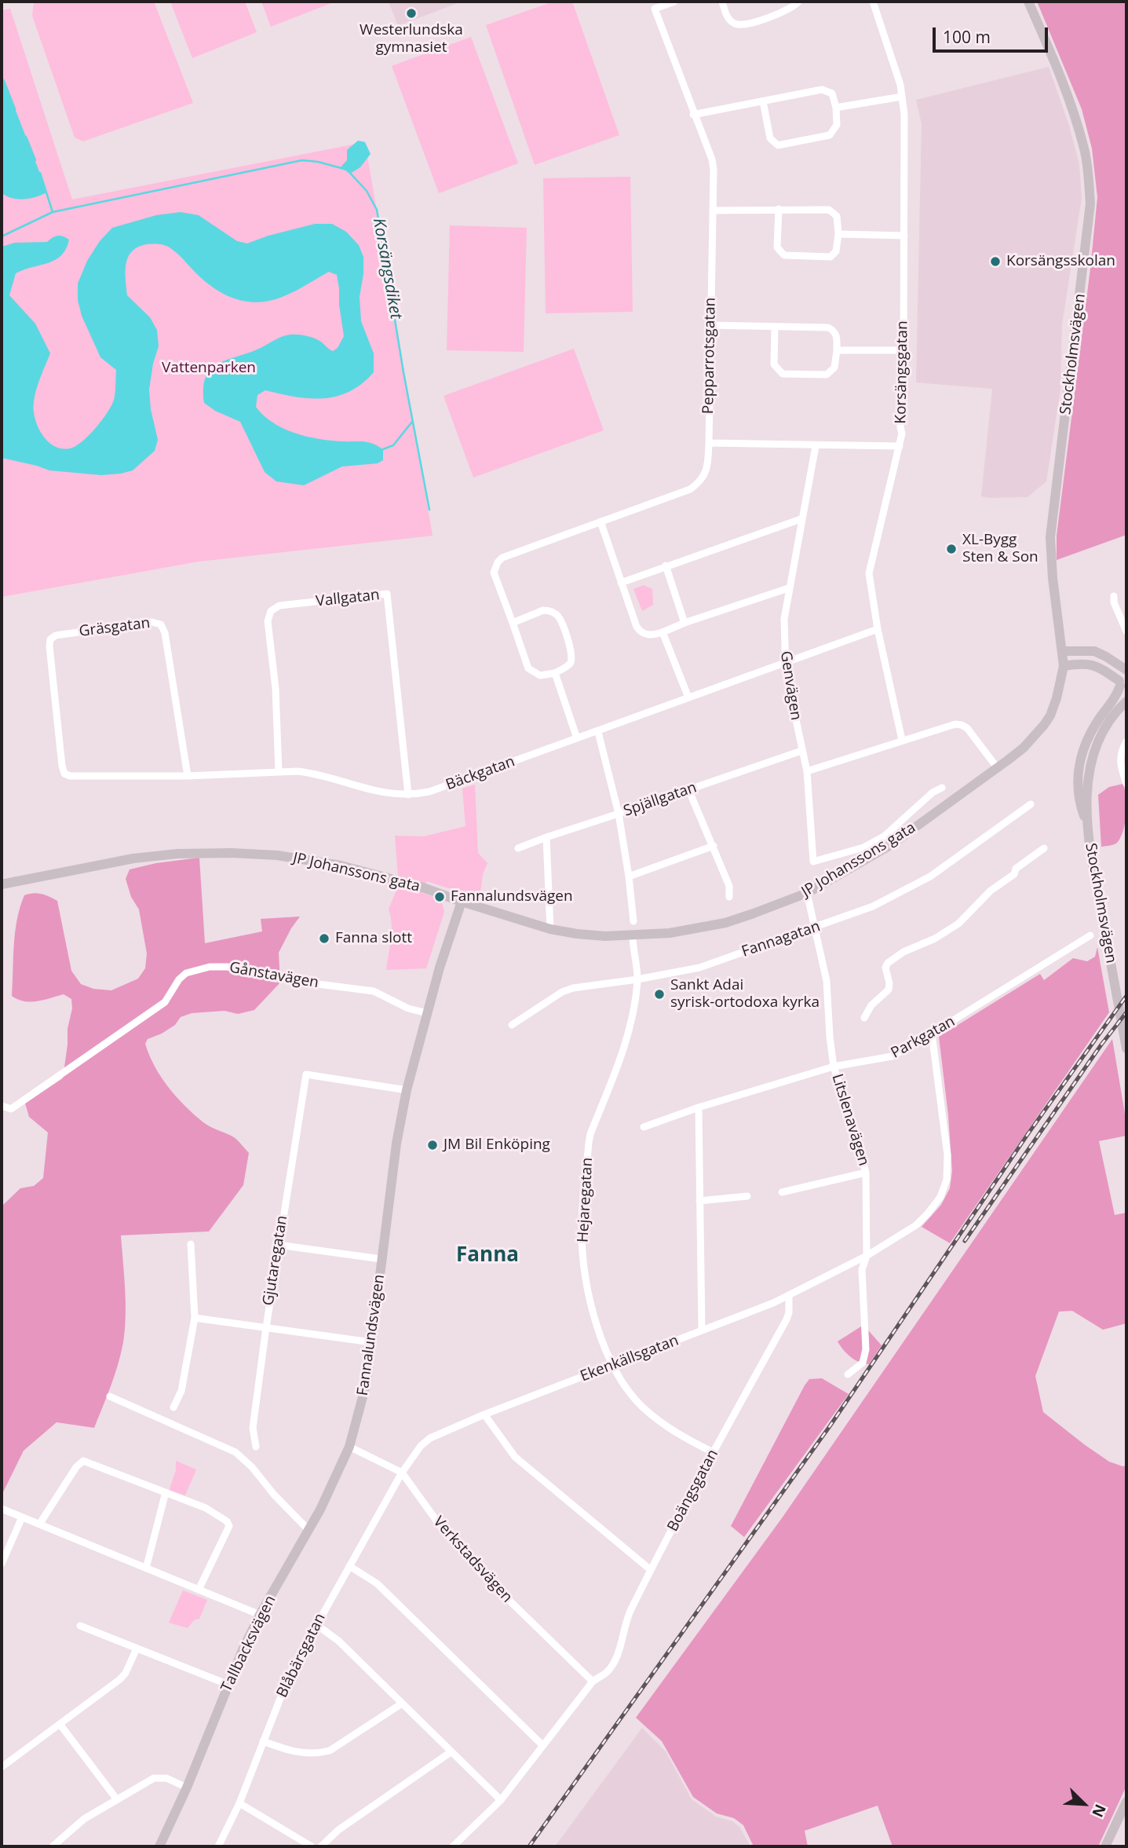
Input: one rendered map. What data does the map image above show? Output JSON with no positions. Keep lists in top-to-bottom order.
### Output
{
  "streets": {
    "street": [
      "Stockholmsvägen",
      "Pepparrotsgatan",
      "Korsängsgatan",
      "Vallgatan",
      "Gräsgatan",
      "Genvägen",
      "Bäckgatan",
      "Spjällgatan",
      "JP Johanssons gata",
      "Fannagatan",
      "Gånstavägen",
      "Parkgatan",
      "Litslenavägen",
      "Hejaregatan",
      "Gjutaregatan",
      "Fannalundsvägen",
      "Ekenkällsgatan",
      "Boängsgatan",
      "Verkstadsvägen",
      "Tallbacksvägen",
      "Blåbärsgatan"
    ]
  },
  "crossings": [
    ["Stockholmsvägen", "JP Johanssons gata"],
    ["Korsängsgatan", "Bäckgatan"],
    ["Vallgatan", "Bäckgatan"],
    ["Gräsgatan", "Bäckgatan"],
    ["Genvägen", "Bäckgatan"],
    ["Genvägen", "Spjällgatan"],
    ["JP Johanssons gata", "Litslenavägen"],
    ["JP Johanssons gata", "Hejaregatan"],
    ["JP Johanssons gata", "Fannalundsvägen"],
    ["Fannagatan", "Litslenavägen"],
    ["Fannagatan", "Hejaregatan"],
    ["Gånstavägen", "Fannalundsvägen"],
    ["Parkgatan", "Litslenavägen"],
    ["Parkgatan", "Ekenkällsgatan"],
    ["Litslenavägen", "Ekenkällsgatan"],
    ["Hejaregatan", "Ekenkällsgatan"],
    ["Hejaregatan", "Boängsgatan"],
    ["Gjutaregatan", "Fannalundsvägen"],
    ["Fannalundsvägen", "Verkstadsvägen"],
    ["Fannalundsvägen", "Tallbacksvägen"],
    ["Ekenkällsgatan", "Boängsgatan"],
    ["Ekenkällsgatan", "Verkstadsvägen"],
    ["Ekenkällsgatan", "Blåbärsgatan"],
    ["Boängsgatan", "Verkstadsvägen"],
    ["Verkstadsvägen", "Tallbacksvägen"],
    ["Verkstadsvägen", "Blåbärsgatan"]
  ],
  "districts": ["Fanna"],
  "water": ["Korsängsdiket"],
  "parks": ["Vattenparken"],
  "places": [
    "Westerlundska gymnasiet",
    "Korsängsskolan",
    "XL-Bygg Sten & Son",
    "Fannalundsvägen",
    "Fanna slott",
    "Sankt Adai syrisk-ortodoxa kyrka",
    "JM Bil Enköping"
  ],
  "scale_bar": "100 m",
  "north": "bottom right"
}
